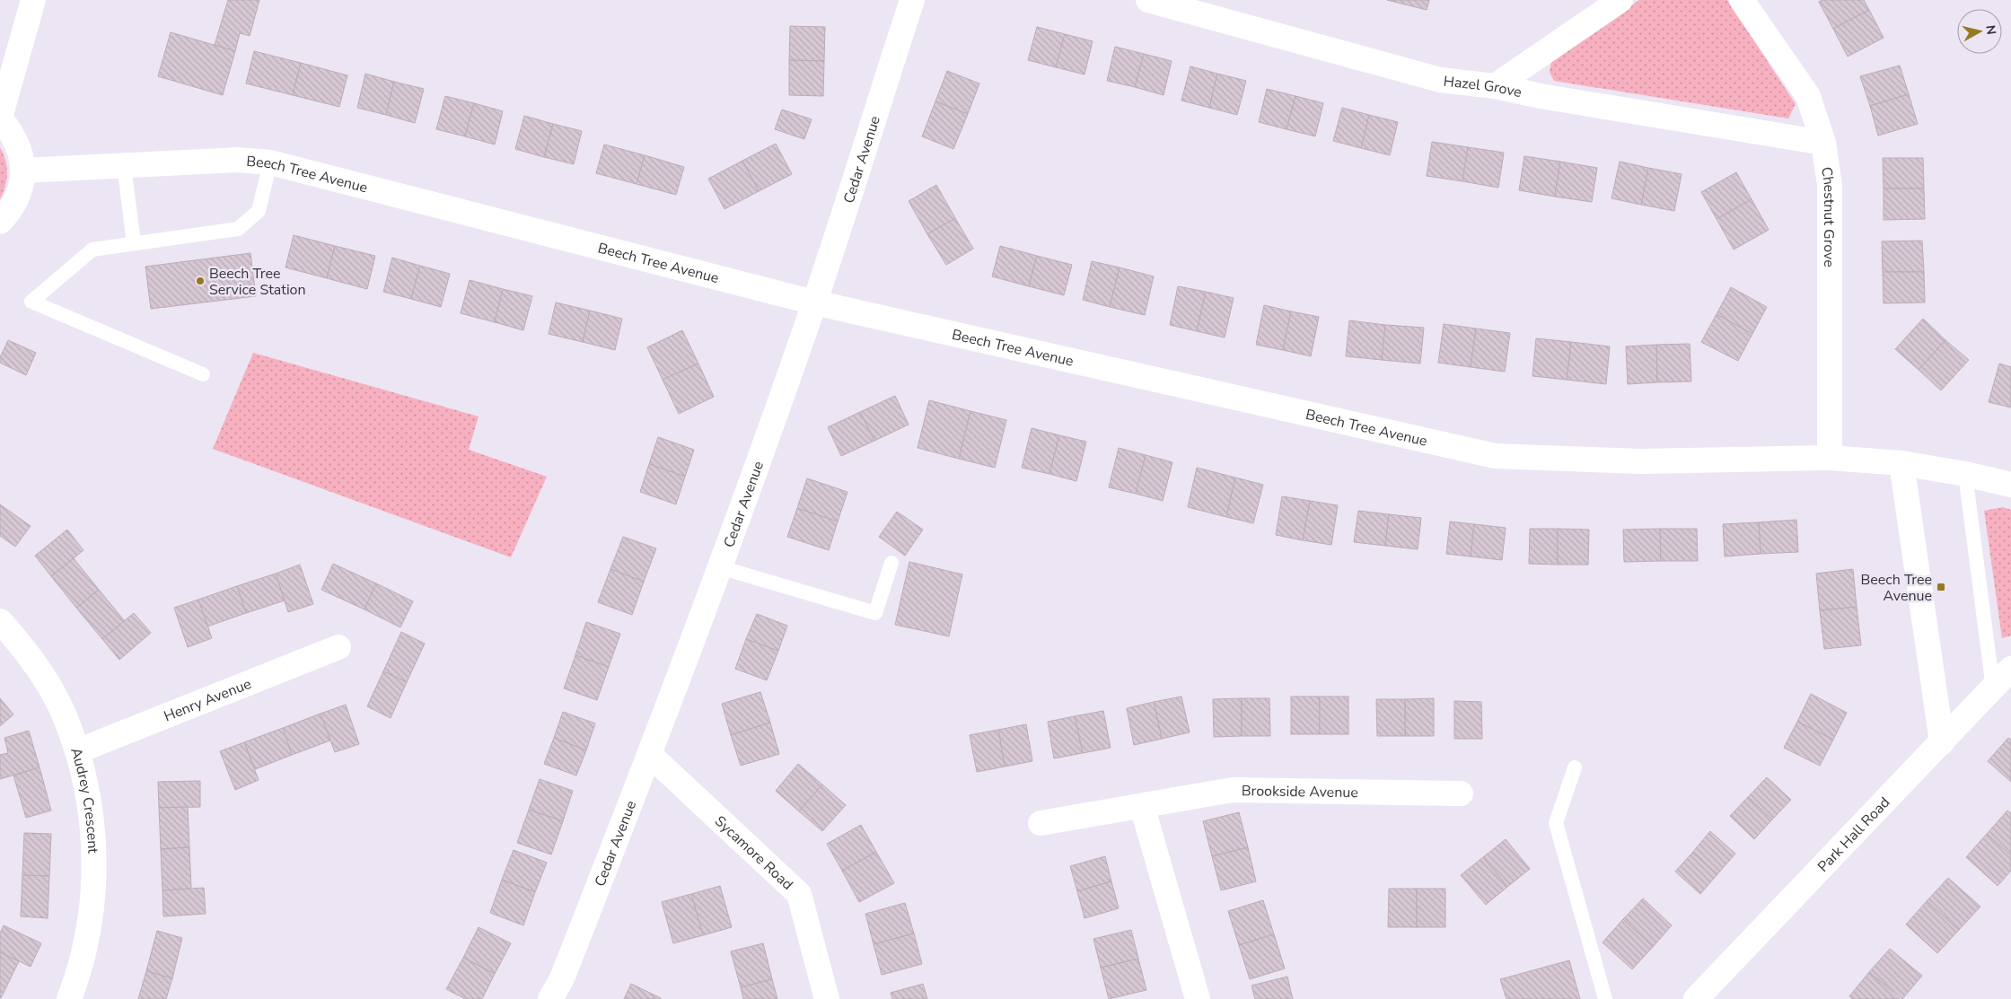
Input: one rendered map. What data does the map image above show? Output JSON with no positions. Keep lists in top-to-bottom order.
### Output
{
  "streets": {
    "street": [
      "Hazel Grove",
      "Cedar Avenue",
      "Beech Tree Avenue",
      "Chestnut Grove",
      "Henry Avenue",
      "Brookside Avenue",
      "Audrey Crescent",
      "Park Hall Road",
      "Sycamore Road"
    ]
  },
  "crossings": [
    ["Hazel Grove", "Chestnut Grove"],
    ["Cedar Avenue", "Beech Tree Avenue"],
    ["Cedar Avenue", "Sycamore Road"],
    ["Beech Tree Avenue", "Chestnut Grove"],
    ["Henry Avenue", "Audrey Crescent"]
  ],
  "places": {
    "other": ["Beech Tree Service Station"],
    "transit": ["Beech Tree Avenue"]
  },
  "north": "right"
}
